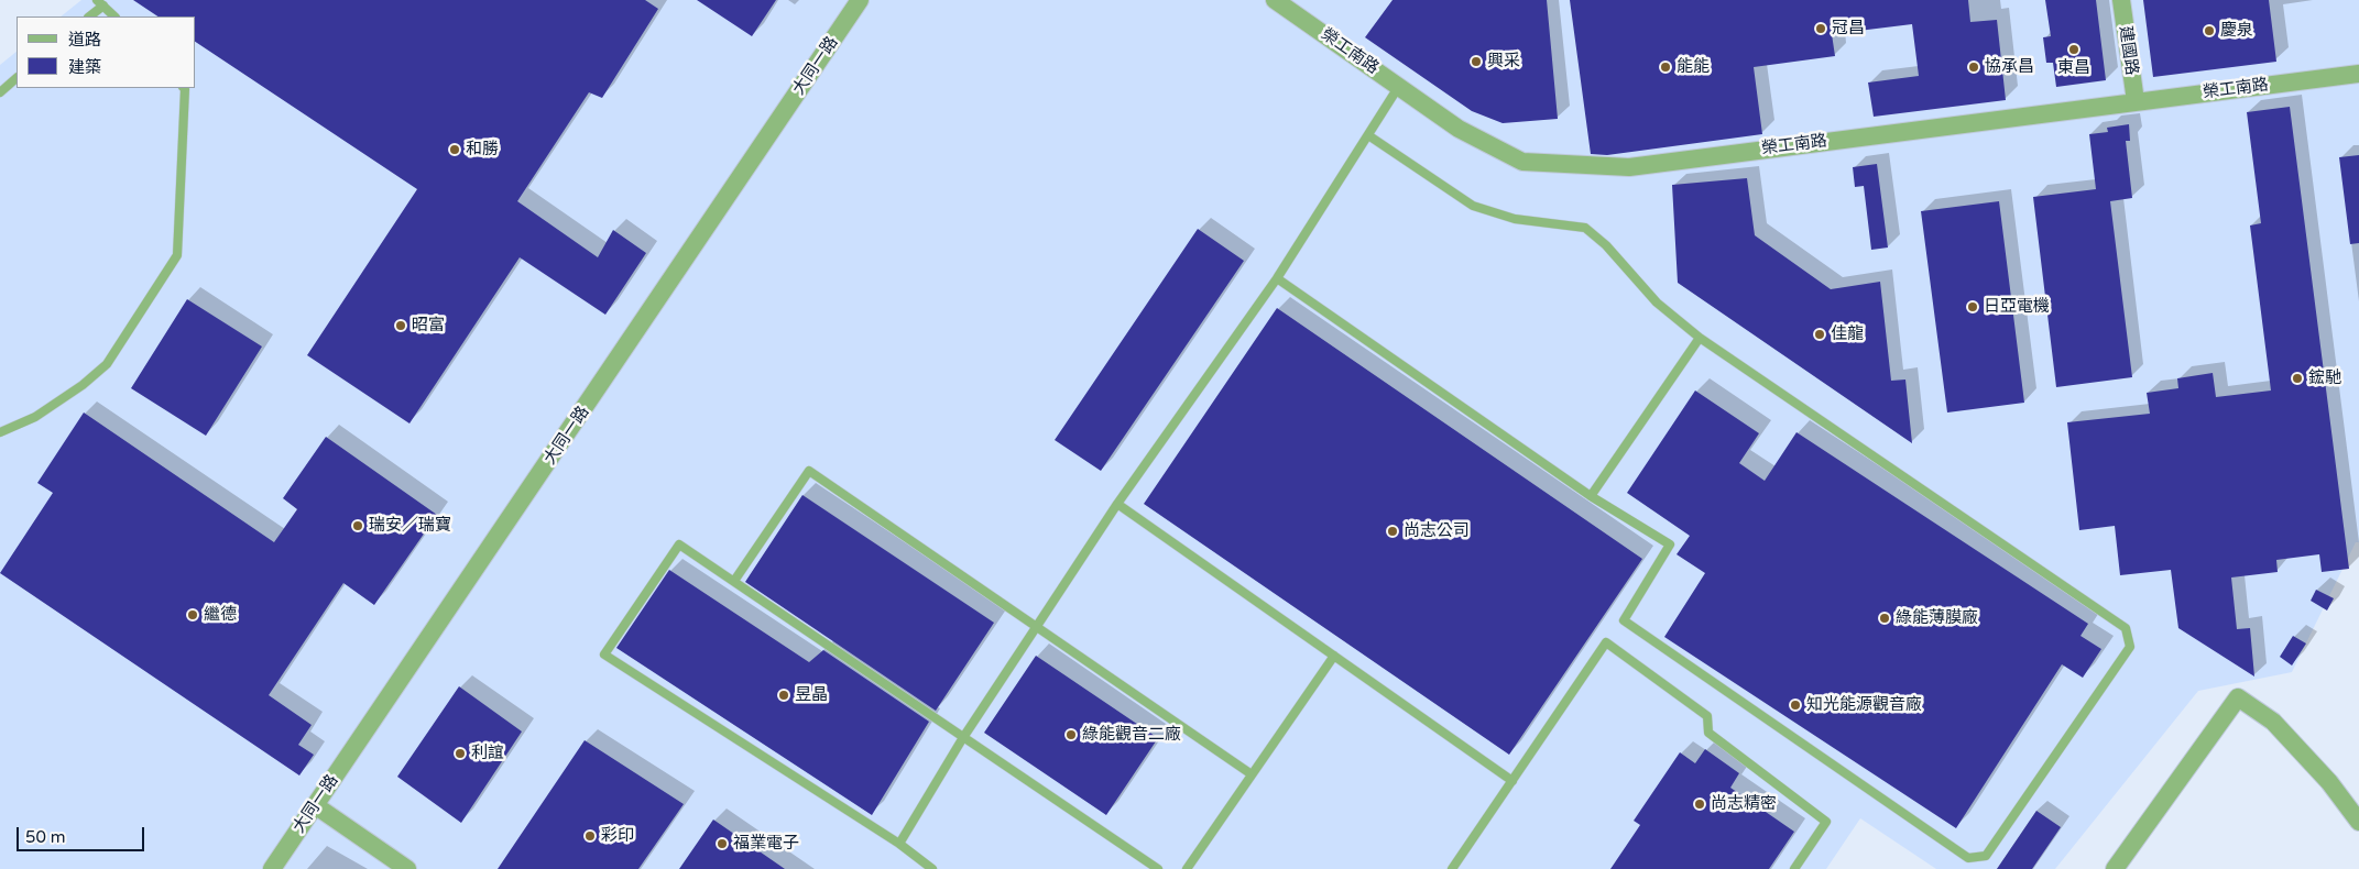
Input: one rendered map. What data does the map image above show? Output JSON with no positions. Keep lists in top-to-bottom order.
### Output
{
  "streets": {
    "street": ["建國路", "榮工南路", "大同一路"]
  },
  "crossings": [
    ["建國路", "榮工南路"]
  ],
  "places": [
    "冠昌",
    "慶泉",
    "東昌",
    "興采",
    "能能",
    "協承昌",
    "和勝",
    "日亞電機",
    "昭富",
    "佳龍",
    "鋐馳",
    "瑞安／瑞寶",
    "尚志公司",
    "繼德",
    "綠能薄膜廠",
    "昱晶",
    "知光能源觀音廠",
    "綠能觀音二廠",
    "利誼",
    "尚志精密",
    "彩印",
    "福業電子"
  ],
  "legend": ["道路", "建築"],
  "scale_bar": "50 m"
}
